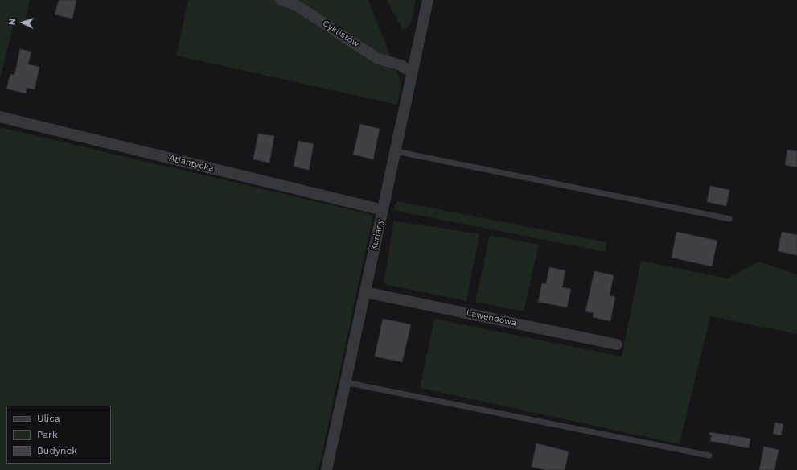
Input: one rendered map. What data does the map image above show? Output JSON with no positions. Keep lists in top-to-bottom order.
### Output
{
  "streets": {
    "street": [
      "Cyklistów",
      "Atlantycka",
      "Kuriany",
      "Lawendowa"
    ]
  },
  "crossings": [
    ["Cyklistów", "Kuriany"],
    ["Atlantycka", "Kuriany"],
    ["Kuriany", "Lawendowa"]
  ],
  "legend": ["Ulica", "Park", "Budynek"],
  "north": "left"
}
